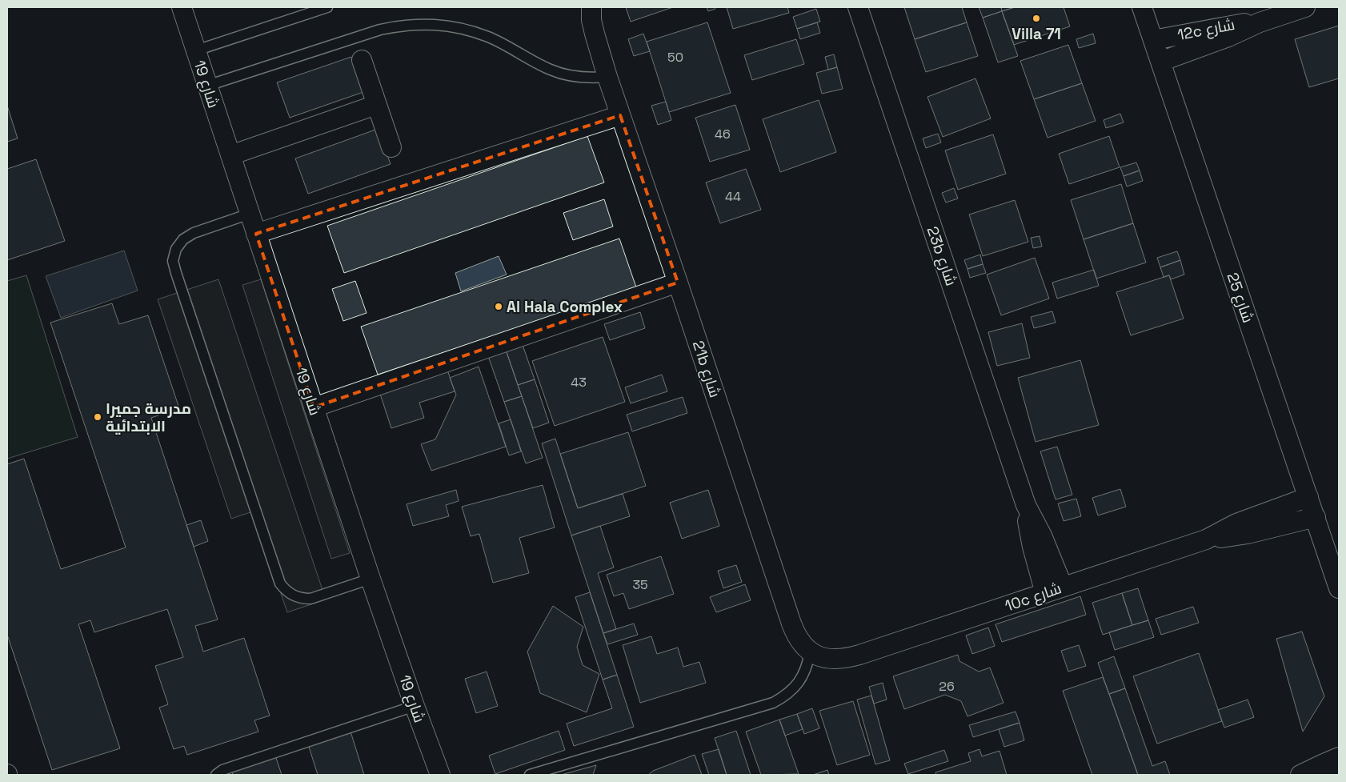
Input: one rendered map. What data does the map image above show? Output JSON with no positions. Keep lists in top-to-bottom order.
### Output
{
  "streets": {
    "street": [
      "12c شارع",
      "شارع 19",
      "23b شارع",
      "شارع 25",
      "21b شارع",
      "10c شارع"
    ]
  },
  "crossings": [
    ["12c شارع", "شارع 25"],
    ["23b شارع", "10c شارع"],
    ["شارع 25", "10c شارع"],
    ["21b شارع", "10c شارع"]
  ],
  "places": ["Villa 71", "Al Hala Complex", "مدرسة جميرا الابتدائية"],
  "house_numbers": [
    "50",
    "46",
    "44",
    "43",
    "35",
    "26"
  ]
}
